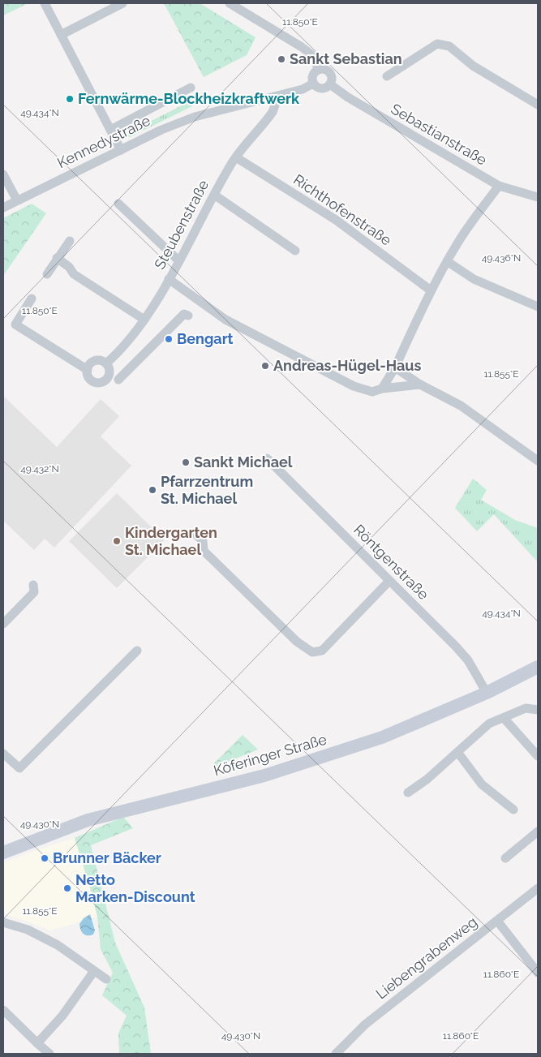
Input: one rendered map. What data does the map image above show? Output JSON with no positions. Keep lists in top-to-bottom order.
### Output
{
  "streets": {
    "street": [
      "Sebastianstraße",
      "Kennedystraße",
      "Richthofenstraße",
      "Steubenstraße",
      "Röntgenstraße",
      "Köferinger Straße",
      "Liebengrabenweg"
    ]
  },
  "crossings": [
    ["Sebastianstraße", "Kennedystraße"],
    ["Kennedystraße", "Steubenstraße"],
    ["Richthofenstraße", "Steubenstraße"],
    ["Röntgenstraße", "Köferinger Straße"]
  ],
  "places": [
    "Sankt Sebastian",
    "Fernwärme-Blockheizkraftwerk",
    "Bengart",
    "Andreas-Hügel-Haus",
    "Sankt Michael",
    "Pfarrzentrum St. Michael",
    "Kindergarten St. Michael",
    "Brunner Bäcker",
    "Netto Marken-Discount"
  ],
  "coordinates": [
    "11.850°E",
    "49.434°N",
    "49.436°N",
    "11.855°E",
    "49.432°N",
    "49.430°N",
    "11.860°E"
  ]
}
